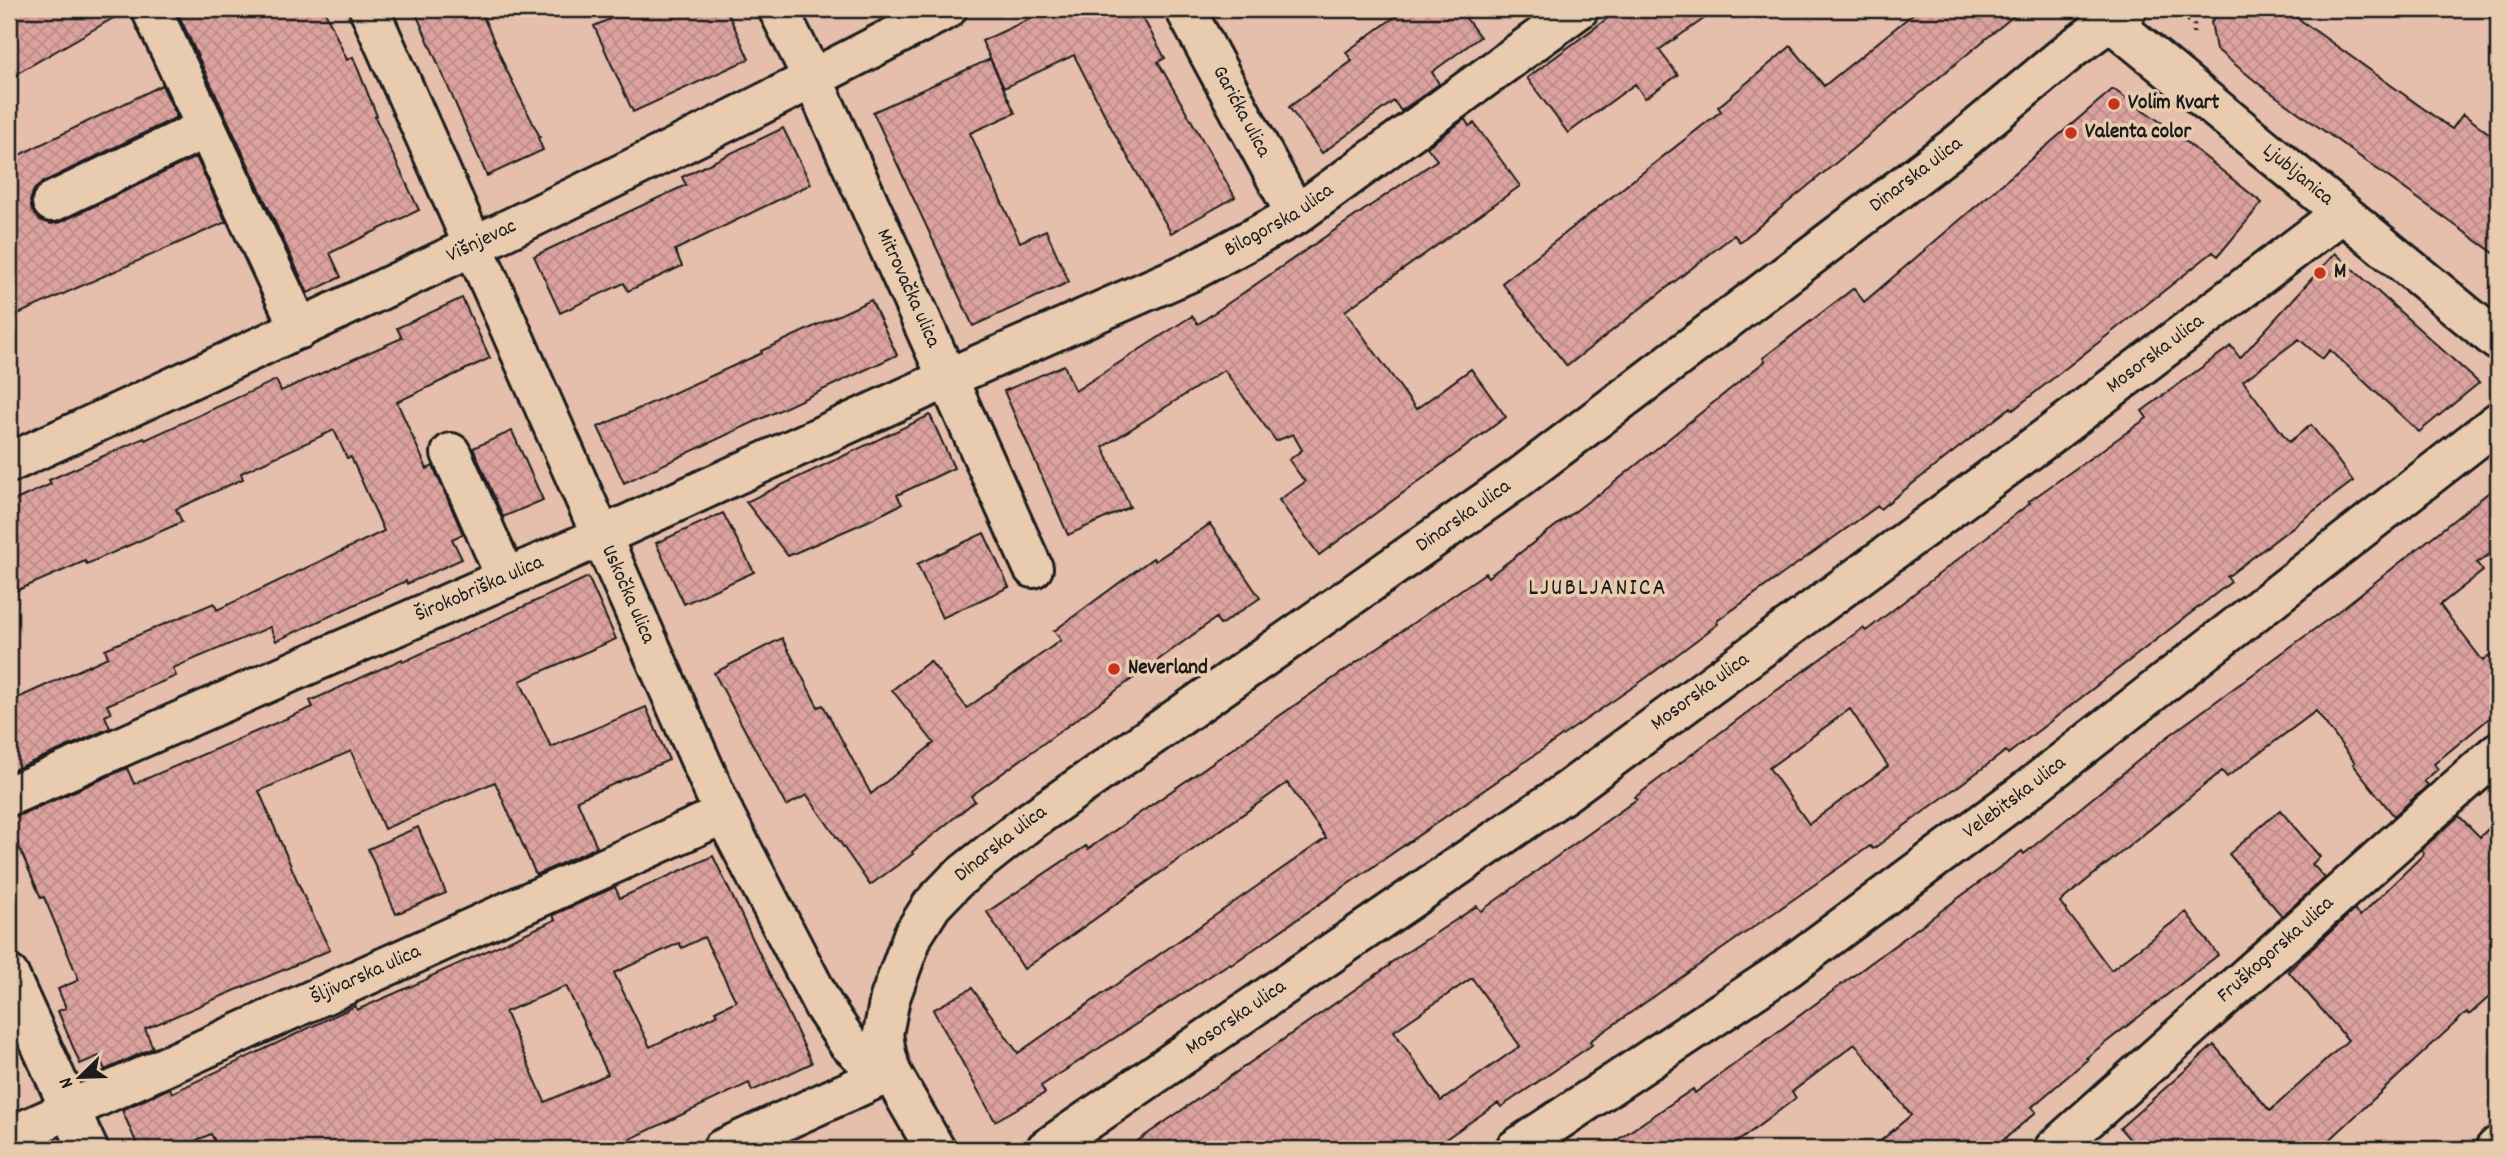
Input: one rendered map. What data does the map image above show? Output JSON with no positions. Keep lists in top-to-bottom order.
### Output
{
  "streets": {
    "street": [
      "Garićka ulica",
      "Dinarska ulica",
      "Ljubljanica",
      "Bilogorska ulica",
      "Višnjevac",
      "Mitrovačka ulica",
      "Mosorska ulica",
      "Širokobriška ulica",
      "Uskočka ulica",
      "Velebitska ulica",
      "Fruškogorska ulica",
      "Šljivarska ulica"
    ]
  },
  "crossings": [
    ["Garićka ulica", "Bilogorska ulica"],
    ["Dinarska ulica", "Ljubljanica"],
    ["Dinarska ulica", "Uskočka ulica"],
    ["Ljubljanica", "Mosorska ulica"],
    ["Bilogorska ulica", "Mitrovačka ulica"],
    ["Bilogorska ulica", "Širokobriška ulica"],
    ["Višnjevac", "Mitrovačka ulica"],
    ["Višnjevac", "Uskočka ulica"],
    ["Mitrovačka ulica", "Širokobriška ulica"],
    ["Širokobriška ulica", "Uskočka ulica"],
    ["Uskočka ulica", "Šljivarska ulica"]
  ],
  "districts": ["LJUBLJANICA"],
  "places": [
    "Volim Kvart",
    "Valenta color",
    "M",
    "Neverland"
  ],
  "north": "bottom left"
}
